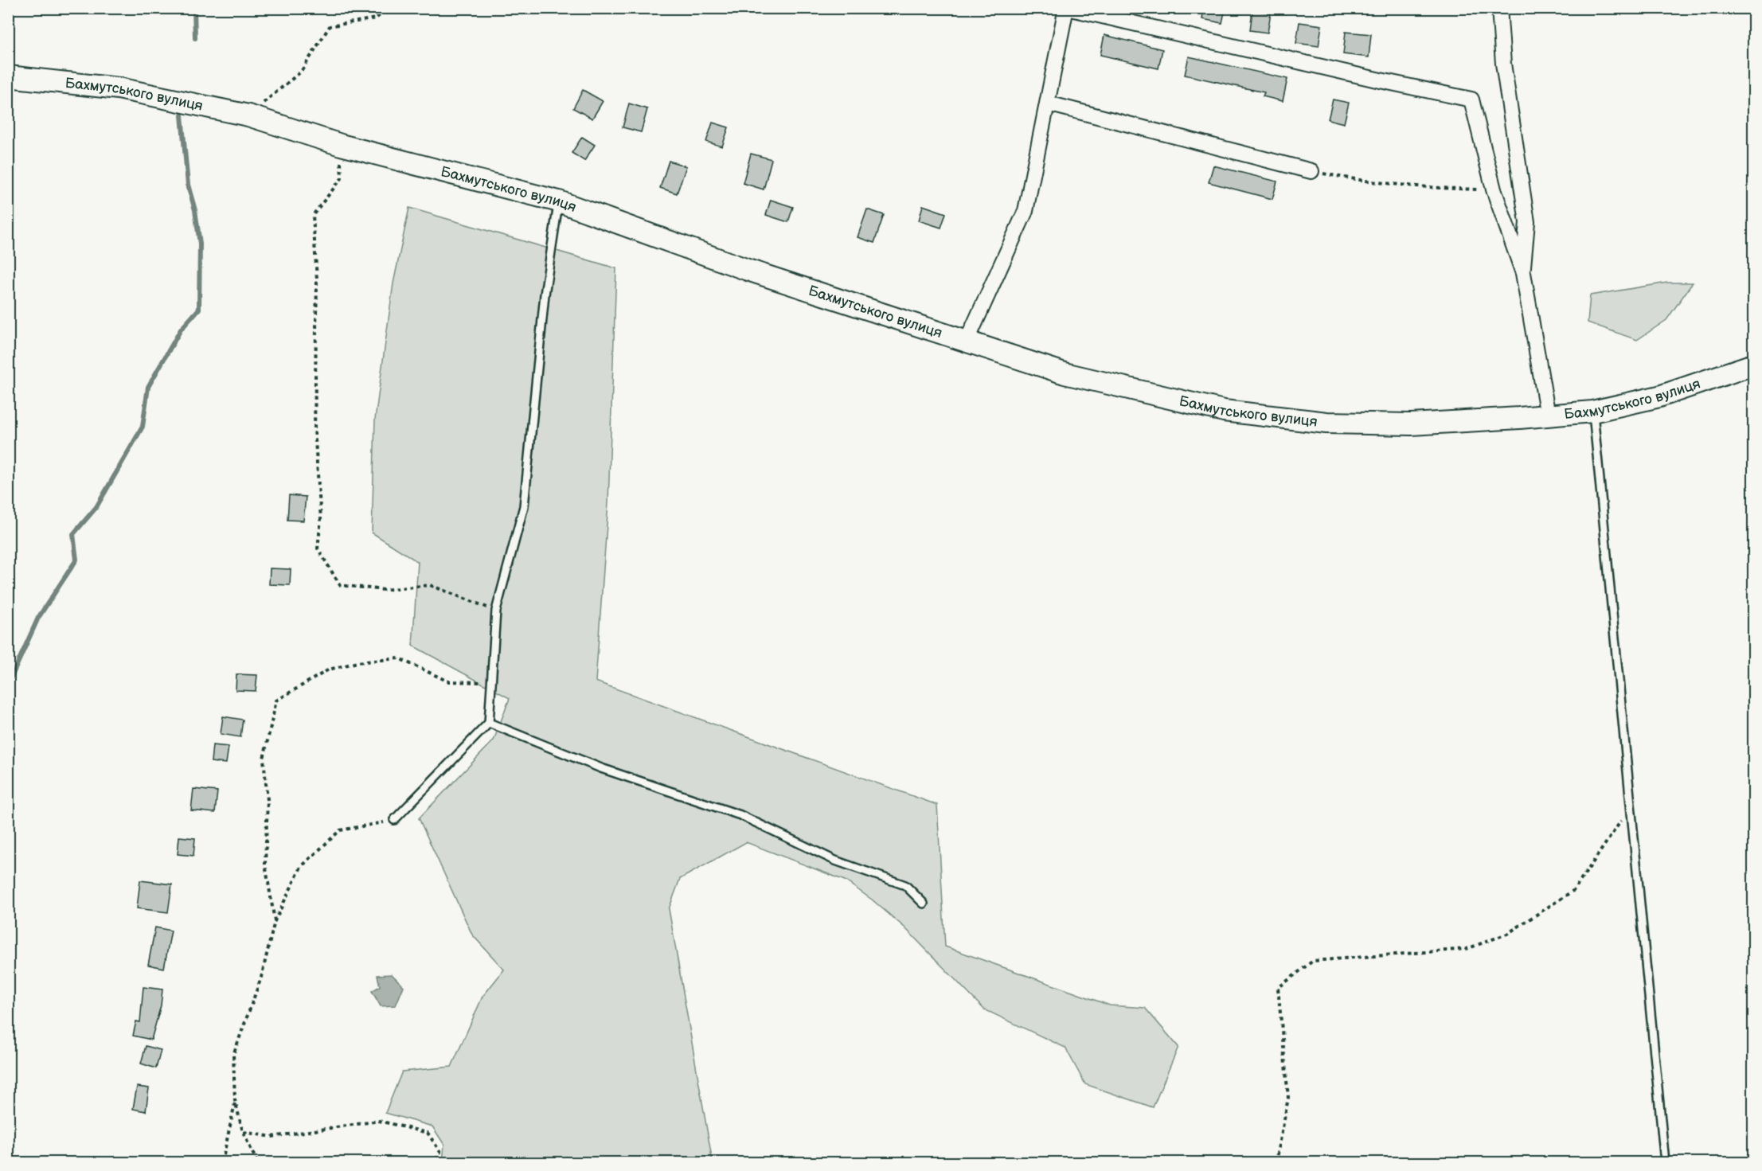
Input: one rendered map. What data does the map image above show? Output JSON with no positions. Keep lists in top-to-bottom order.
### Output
{
  "streets": {
    "main road": ["Бахмутського вулиця"]
  }
}
